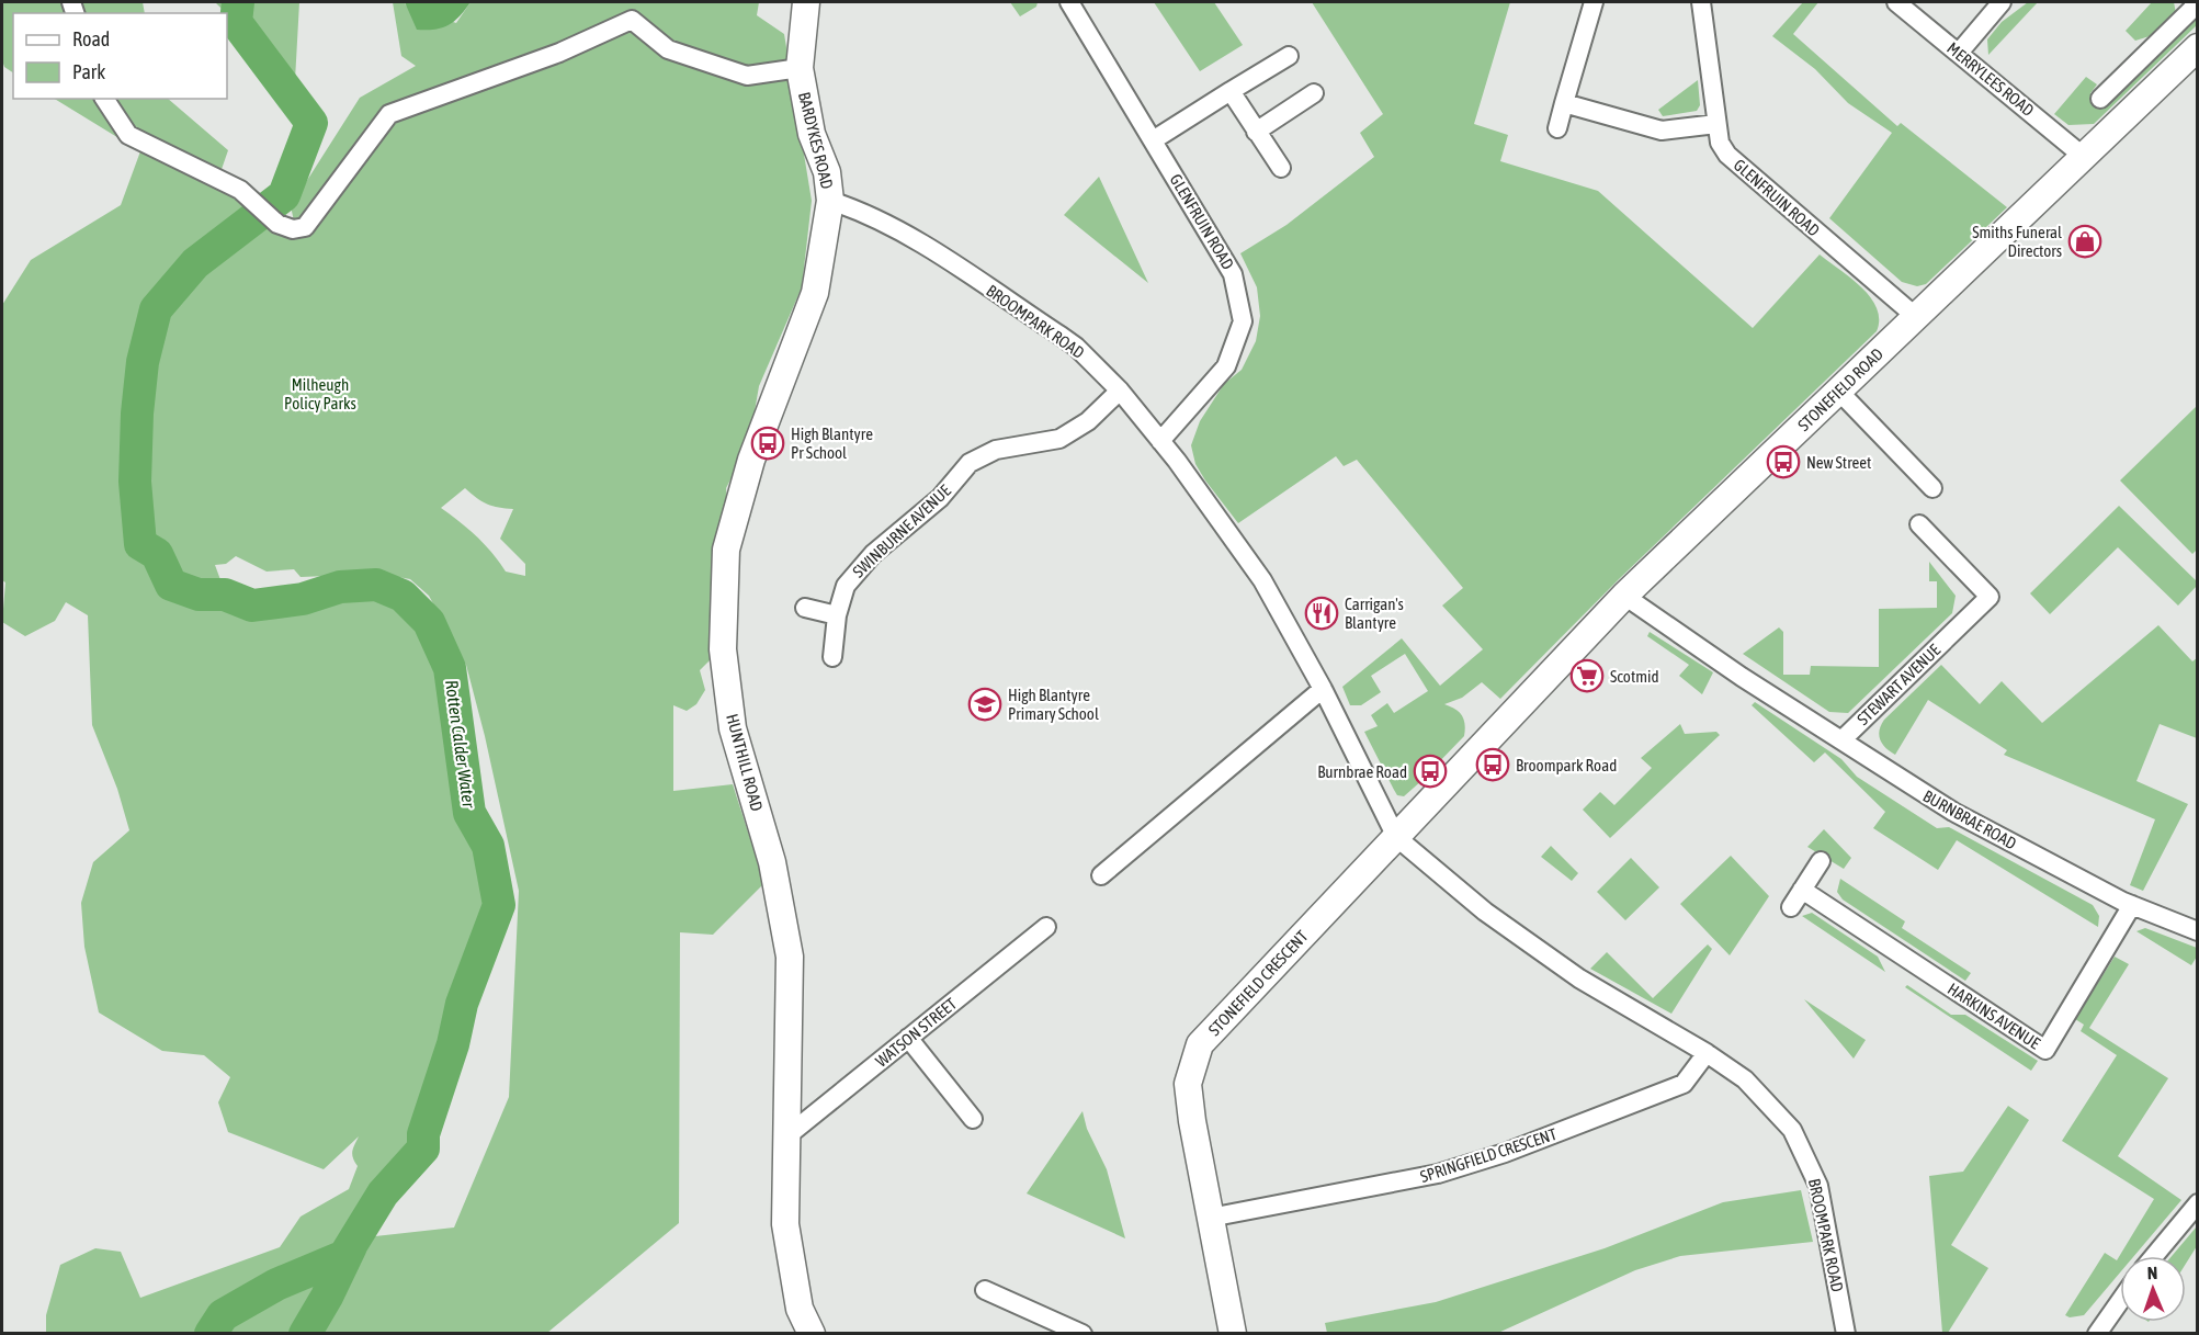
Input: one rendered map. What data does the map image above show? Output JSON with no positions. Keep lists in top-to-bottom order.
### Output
{
  "streets": {
    "street": [
      "MERRYLEES ROAD",
      "BARDYKES ROAD",
      "GLENFRUIN ROAD",
      "BROOMPARK ROAD",
      "STONEFIELD ROAD",
      "SWINBURNE AVENUE",
      "STEWART AVENUE",
      "HUNTHILL ROAD",
      "BURNBRAE ROAD",
      "STONEFIELD CRESCENT",
      "HARKINS AVENUE",
      "WATSON STREET",
      "SPRINGFIELD CRESCENT"
    ]
  },
  "crossings": [
    ["MERRYLEES ROAD", "STONEFIELD ROAD"],
    ["BARDYKES ROAD", "BROOMPARK ROAD"],
    ["BARDYKES ROAD", "HUNTHILL ROAD"],
    ["GLENFRUIN ROAD", "BROOMPARK ROAD"],
    ["GLENFRUIN ROAD", "STONEFIELD ROAD"],
    ["BROOMPARK ROAD", "SWINBURNE AVENUE"],
    ["BROOMPARK ROAD", "HUNTHILL ROAD"],
    ["BROOMPARK ROAD", "STONEFIELD CRESCENT"],
    ["BROOMPARK ROAD", "SPRINGFIELD CRESCENT"],
    ["STONEFIELD ROAD", "BURNBRAE ROAD"],
    ["STONEFIELD ROAD", "STONEFIELD CRESCENT"],
    ["STEWART AVENUE", "BURNBRAE ROAD"],
    ["HUNTHILL ROAD", "WATSON STREET"],
    ["BURNBRAE ROAD", "HARKINS AVENUE"],
    ["STONEFIELD CRESCENT", "SPRINGFIELD CRESCENT"]
  ],
  "water": ["Rotten Calder Water"],
  "parks": ["Milheugh Policy Parks"],
  "places": {
    "shop": ["Smiths Funeral Directors"],
    "bus stop": [
      "High Blantyre Pr School",
      "New Street",
      "Broompark Road",
      "Burnbrae Road"
    ],
    "restaurant": ["Carrigan's Blantyre"],
    "supermarket": ["Scotmid"],
    "school or university": ["High Blantyre Primary School"]
  },
  "legend": ["Road", "Park"],
  "north": "top"
}
